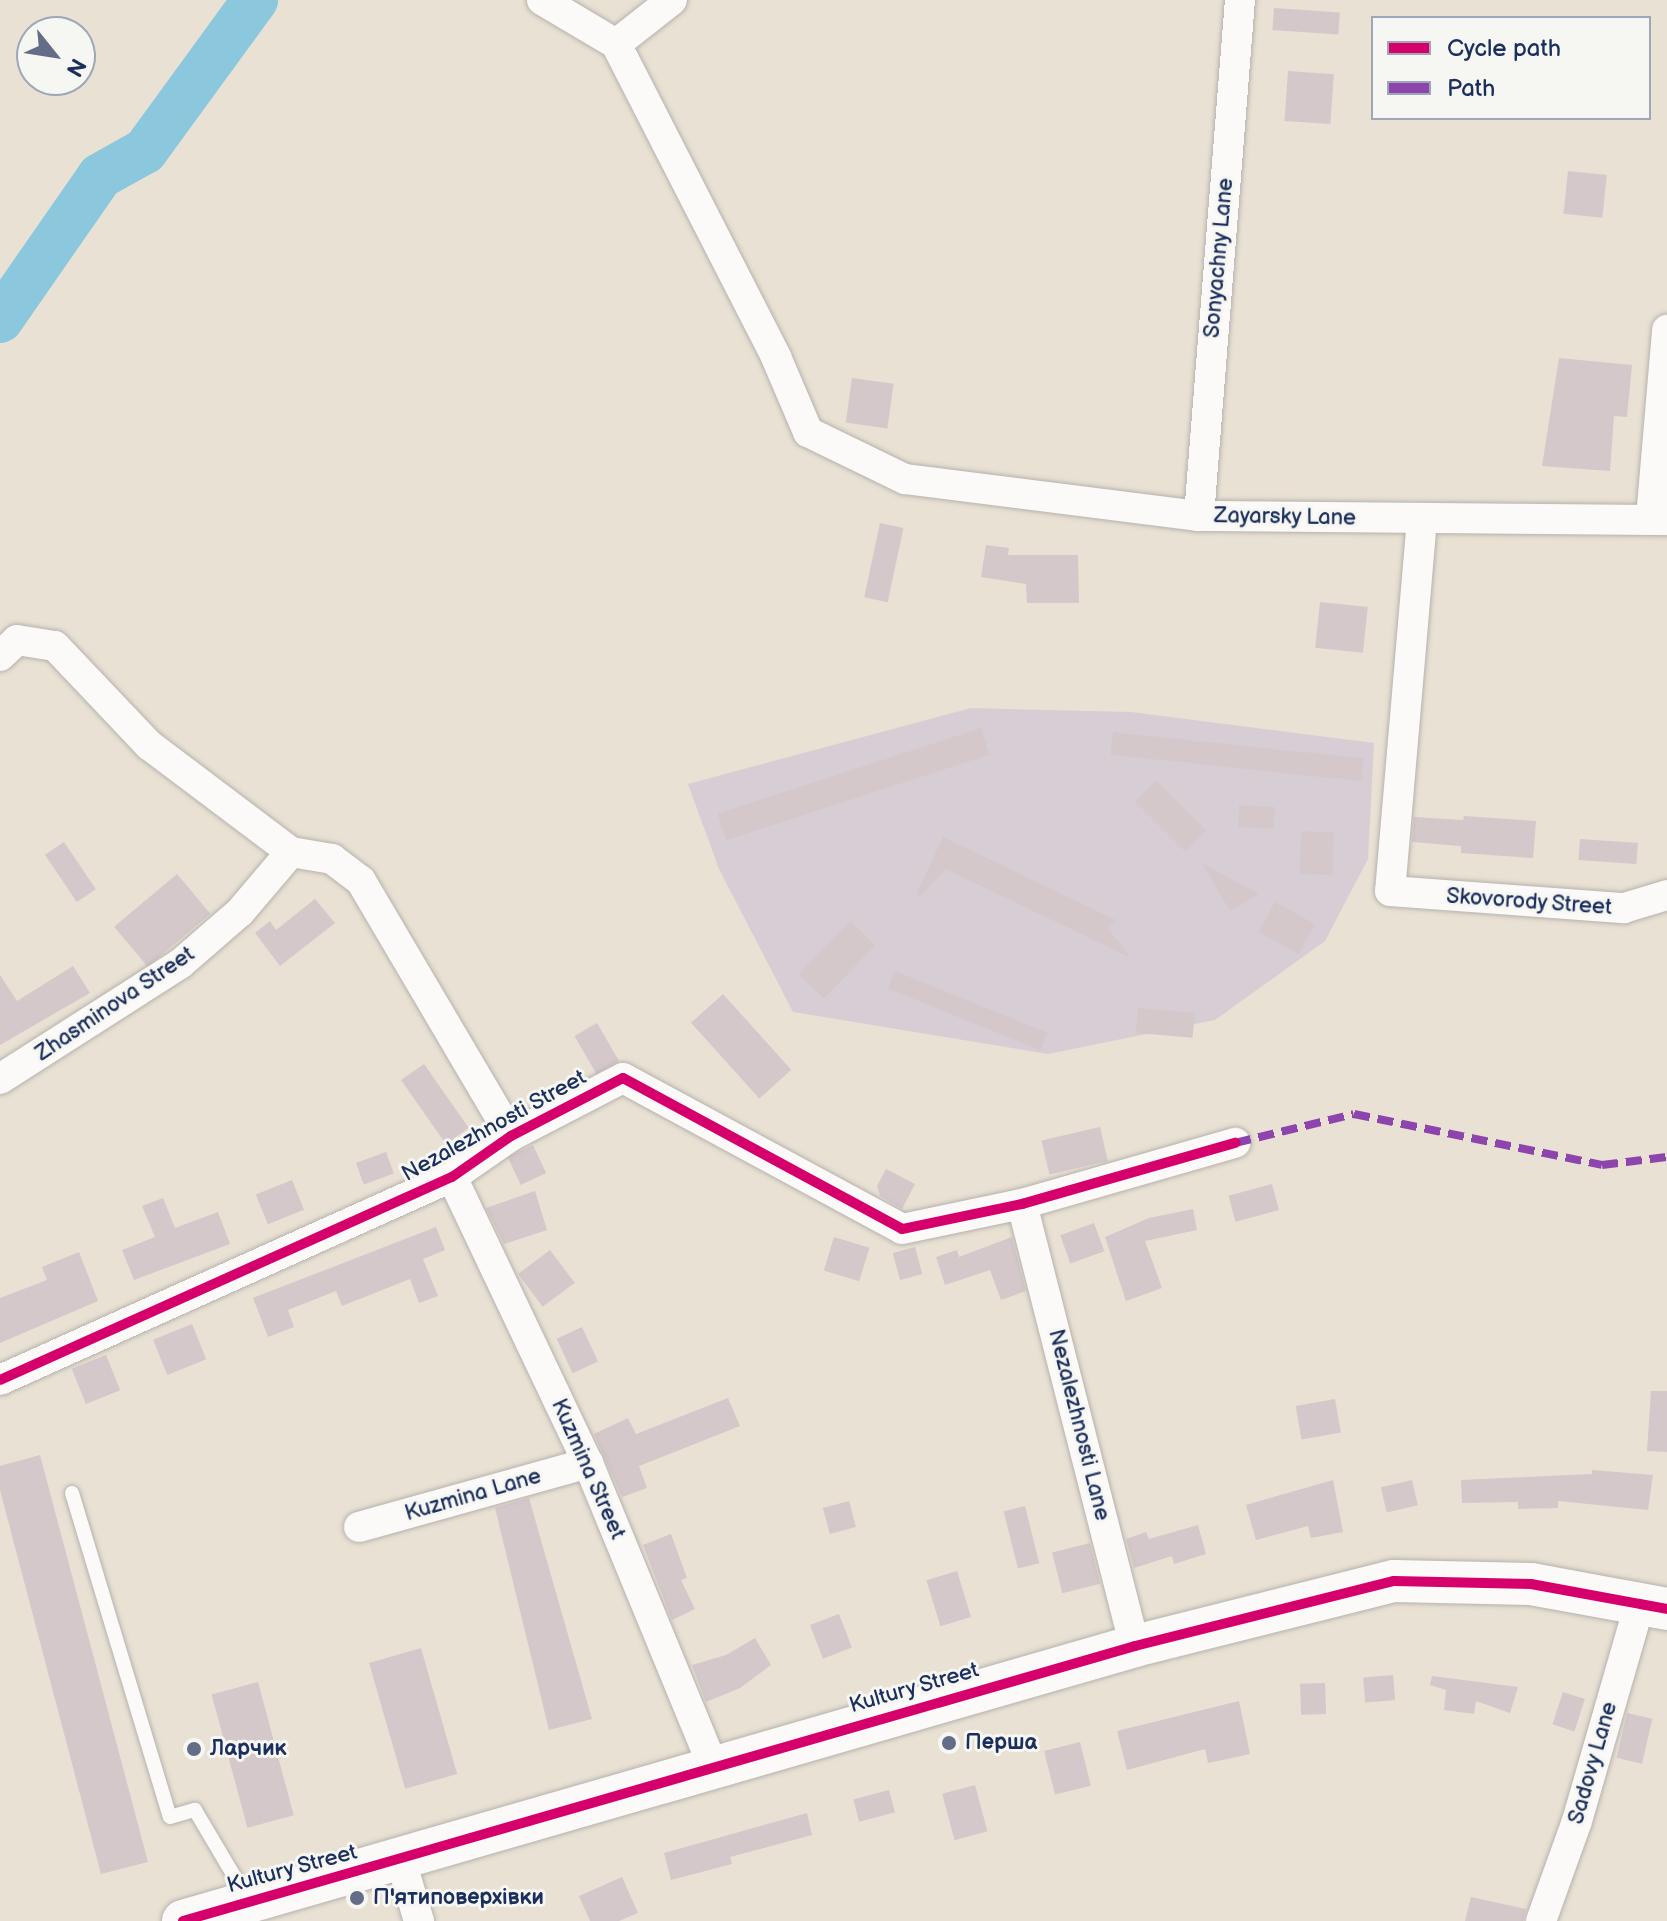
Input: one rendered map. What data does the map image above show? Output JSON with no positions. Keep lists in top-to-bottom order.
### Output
{
  "streets": {
    "street": [
      "Sonyachny Lane",
      "Zayarsky Lane",
      "Skovorody Street",
      "Zhasminova Street",
      "Nezalezhnosti Street",
      "Nezalezhnosti Lane",
      "Kuzmina Street",
      "Kuzmina Lane",
      "Kultury Street",
      "Sadovy Lane"
    ]
  },
  "crossings": [
    ["Sonyachny Lane", "Zayarsky Lane"],
    ["Zayarsky Lane", "Skovorody Street"],
    ["Nezalezhnosti Street", "Nezalezhnosti Lane"],
    ["Nezalezhnosti Street", "Kuzmina Street"],
    ["Nezalezhnosti Lane", "Kultury Street"],
    ["Kuzmina Street", "Kuzmina Lane"],
    ["Kuzmina Street", "Kultury Street"],
    ["Kultury Street", "Sadovy Lane"]
  ],
  "places": ["Перша", "Ларчик", "П'ятиповерхівки"],
  "legend": ["Cycle path", "Path"],
  "north": "bottom right"
}
